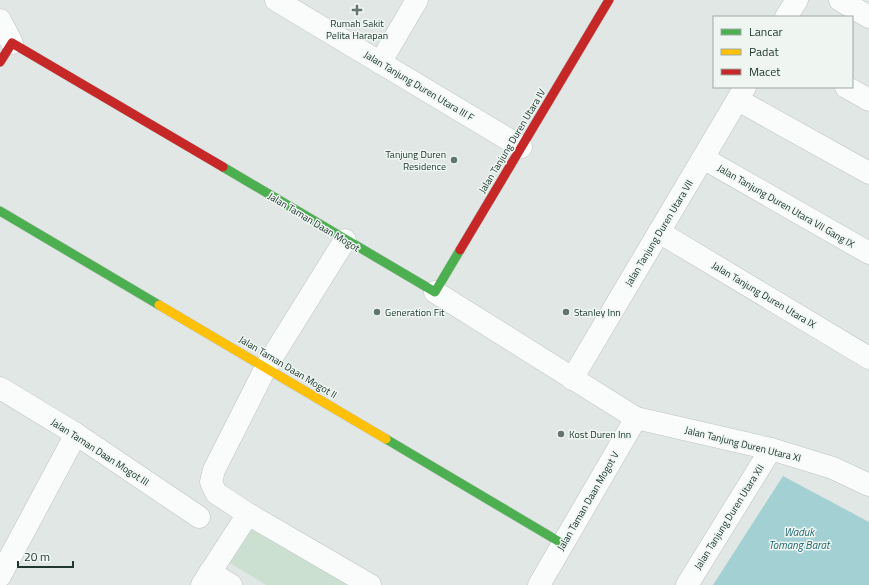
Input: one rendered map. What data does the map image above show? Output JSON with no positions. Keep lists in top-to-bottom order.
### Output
{
  "streets": {
    "street": [
      "Jalan Tanjung Duren Utara III F",
      "Jalan Tanjung Duren Utara IV",
      "Jalan Tanjung Duren Utara VII Gang IX",
      "Jalan Taman Daan Mogot",
      "Jalan Tanjung Duren Utara VII",
      "Jalan Tanjung Duren Utara IX",
      "Jalan Taman Daan Mogot II",
      "Jalan Tanjung Duren Utara XI",
      "Jalan Taman Daan Mogot III",
      "Jalan Taman Daan Mogot V",
      "Jalan Tanjung Duren Utara XII"
    ]
  },
  "crossings": [
    ["Jalan Tanjung Duren Utara III F", "Jalan Tanjung Duren Utara IV"],
    ["Jalan Tanjung Duren Utara IV", "Jalan Taman Daan Mogot"],
    ["Jalan Tanjung Duren Utara VII Gang IX", "Jalan Tanjung Duren Utara VII"],
    ["Jalan Taman Daan Mogot", "Jalan Tanjung Duren Utara VII"],
    ["Jalan Taman Daan Mogot", "Jalan Tanjung Duren Utara XI"],
    ["Jalan Taman Daan Mogot", "Jalan Taman Daan Mogot V"],
    ["Jalan Tanjung Duren Utara VII", "Jalan Tanjung Duren Utara IX"],
    ["Jalan Taman Daan Mogot II", "Jalan Taman Daan Mogot V"],
    ["Jalan Tanjung Duren Utara XI", "Jalan Taman Daan Mogot V"],
    ["Jalan Tanjung Duren Utara XI", "Jalan Tanjung Duren Utara XII"]
  ],
  "water": ["Waduk Tomang Barat"],
  "places": {
    "health": ["Rumah Sakit Pelita Harapan"],
    "other": [
      "Tanjung Duren Residence",
      "Generation Fit",
      "Stanley Inn",
      "Kost Duren Inn"
    ]
  },
  "legend": ["Lancar", "Padat", "Macet"],
  "scale_bar": "20 m"
}
